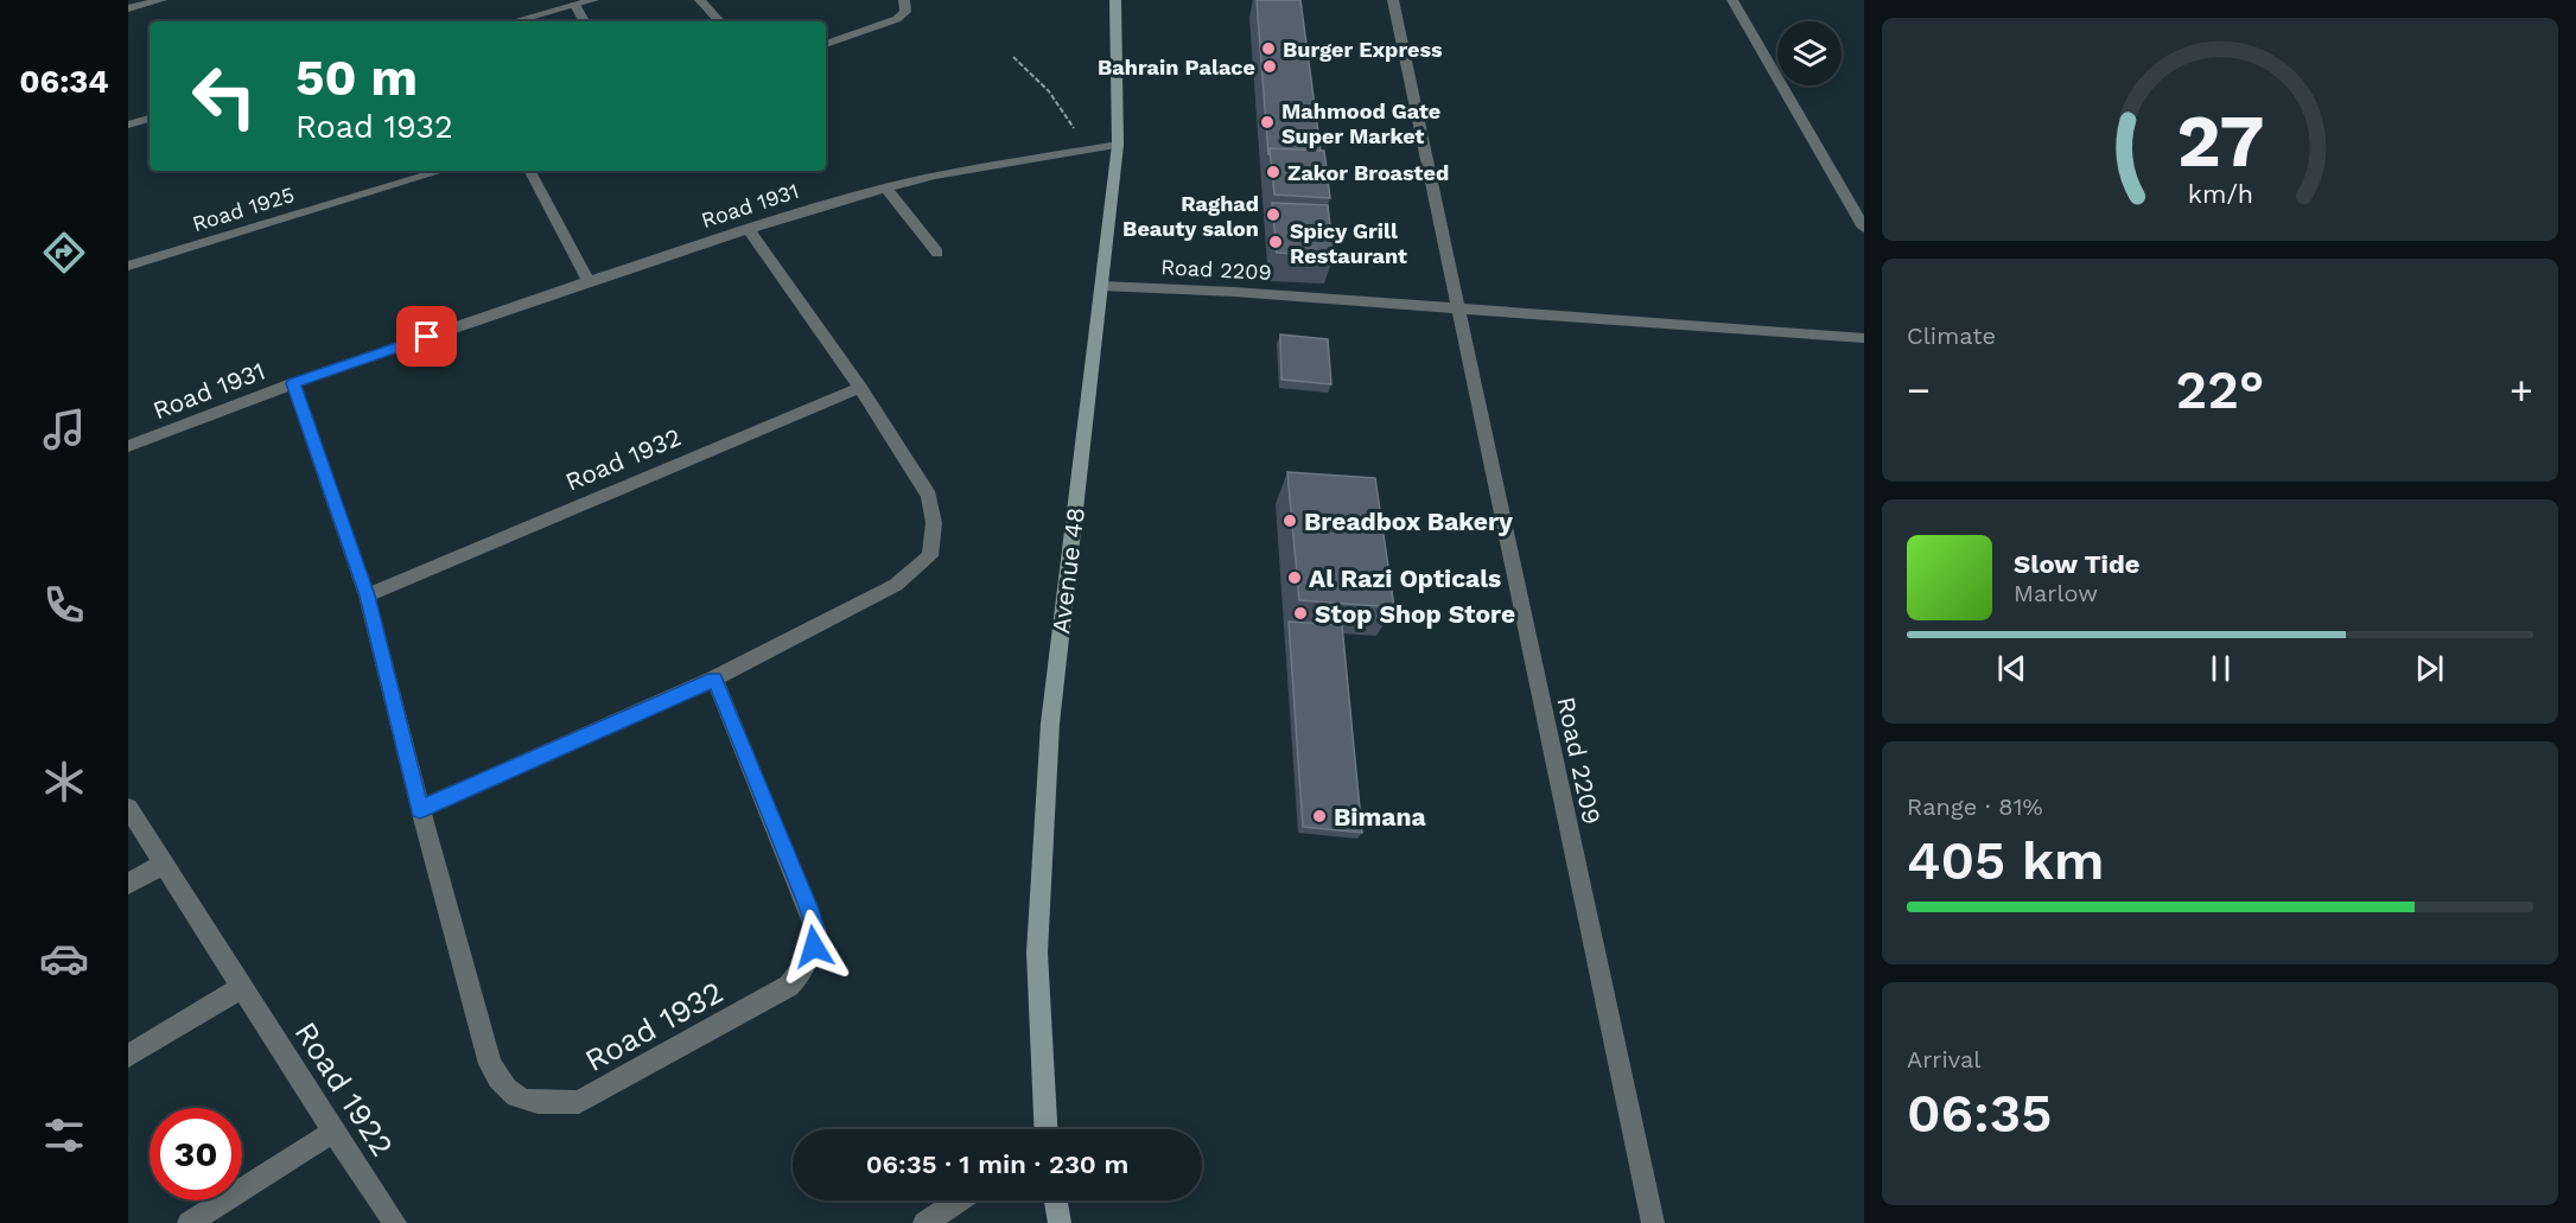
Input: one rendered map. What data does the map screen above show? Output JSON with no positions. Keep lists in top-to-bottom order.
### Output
{
  "streets": {
    "street": [
      "Road 1931",
      "Road 1925",
      "Road 2209",
      "Road 1932",
      "Avenue 48",
      "Road 1922"
    ]
  },
  "crossings": [
    ["Road 1931", "Road 1932"],
    ["Road 1931", "Avenue 48"],
    ["Road 2209", "Avenue 48"]
  ],
  "places": [
    "Burger Express",
    "Bahrain Palace",
    "Mahmood Gate Super Market",
    "Zakor Broasted",
    "Raghad Beauty salon",
    "Spicy Grill Restaurant",
    "Breadbox Bakery",
    "Al Razi Opticals",
    "Stop Shop Store",
    "Bimana"
  ],
  "page": {
    "tabs": "06:34",
    "turn": ["50 m", "Road 1932"],
    "tile": [
      "Climate",
      ["Range · 81%", "405 km"],
      ["Arrival", "06:35"]
    ],
    "heat": ["−", "22°", "+"],
    "song": ["Slow Tide", "Marlow"],
    "limit": "30",
    "trip": "06:35 · 1 min · 230 m",
    "gauge": ["27", "km/h"]
  }
}
